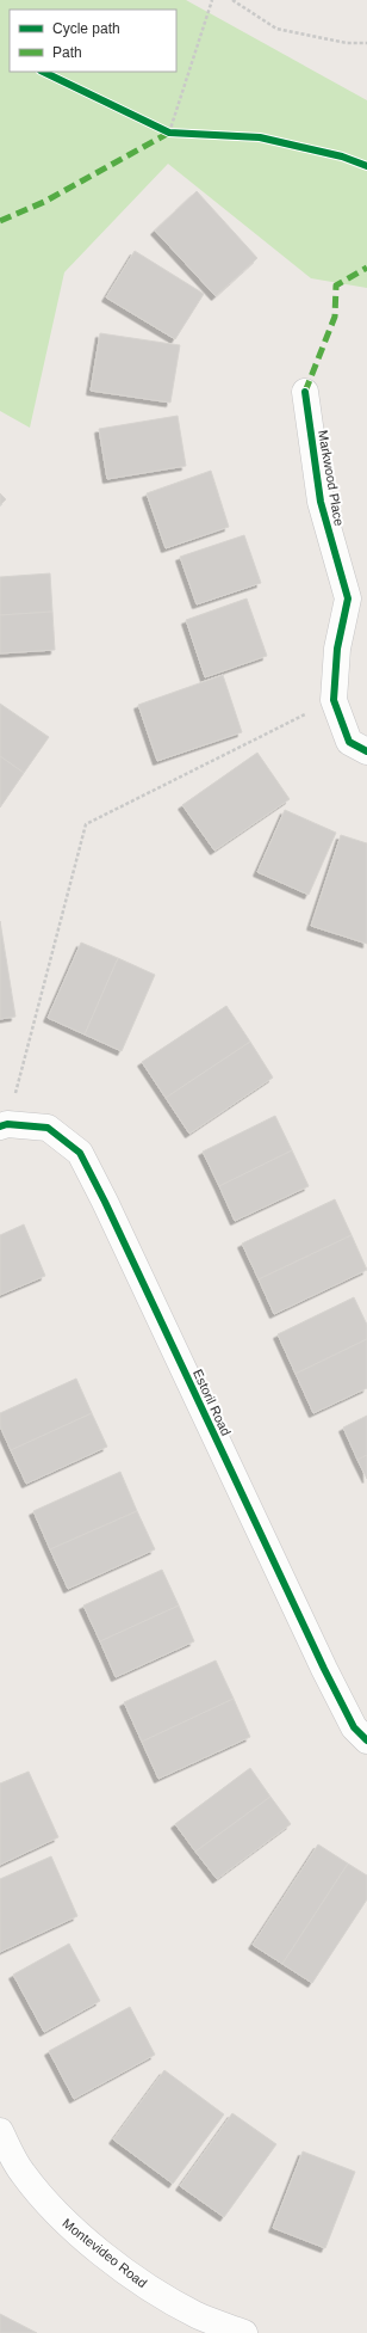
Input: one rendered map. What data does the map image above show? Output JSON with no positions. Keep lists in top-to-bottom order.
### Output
{
  "streets": {
    "street": ["Markwood Place", "Estoril Road", "Montevideo Road"]
  },
  "legend": ["Cycle path", "Path"]
}
